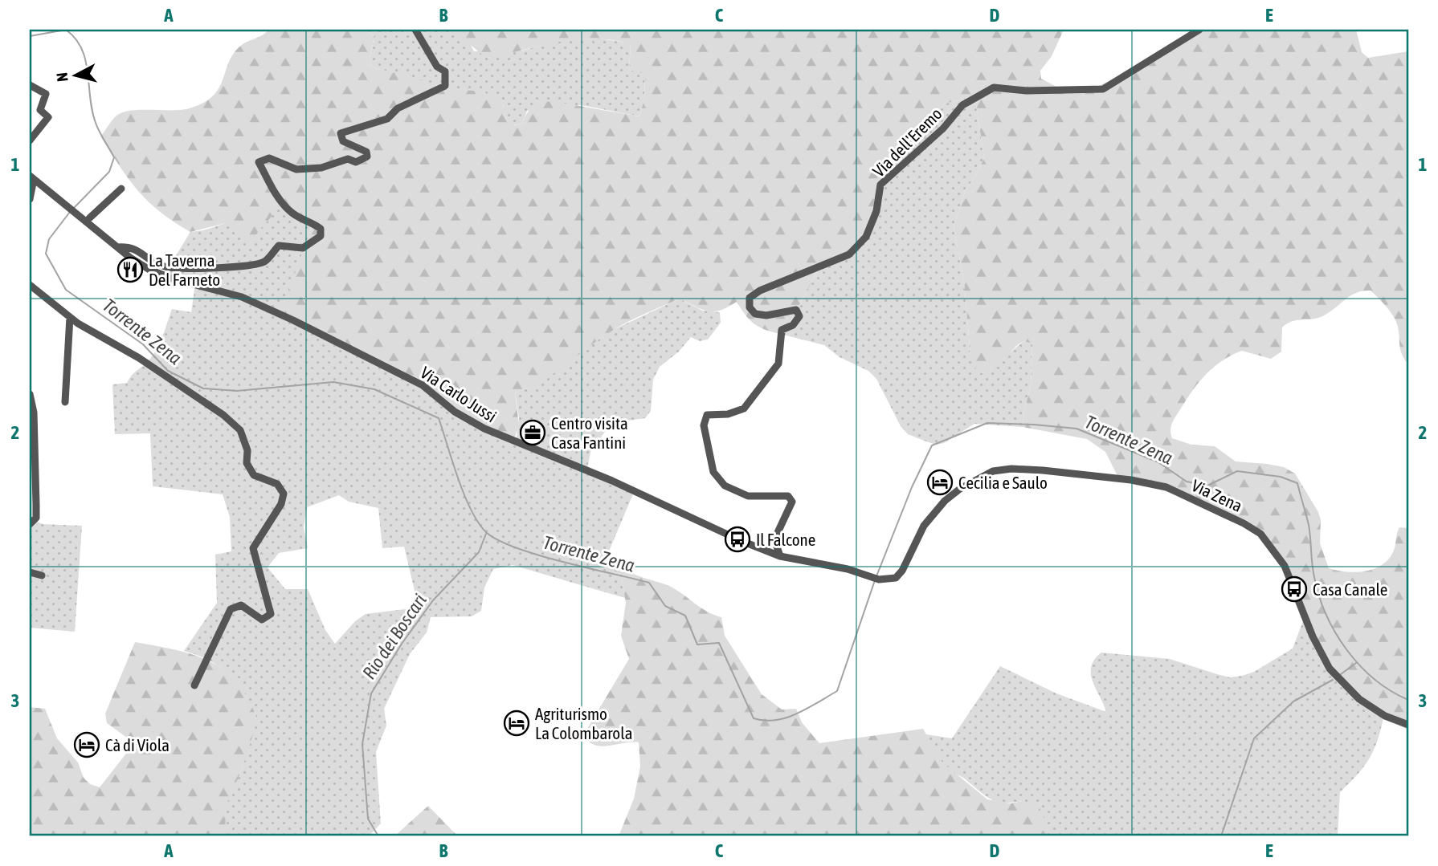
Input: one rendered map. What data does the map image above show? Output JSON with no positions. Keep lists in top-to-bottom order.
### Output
{
  "streets": {
    "street": ["Via dell'Eremo", "Via Carlo Jussi", "Via Zena"]
  },
  "crossings": [
    ["Via dell'Eremo", "Via Carlo Jussi"],
    ["Via Carlo Jussi", "Via Zena"]
  ],
  "water": ["Torrente Zena", "Rio dei Boscari"],
  "places": {
    "restaurant": ["La Taverna Del Farneto"],
    "office": ["Centro visita Casa Fantini"],
    "hotel": ["Cecilia e Saulo", "Agriturismo La Colombarola", "Cà di Viola"],
    "bus stop": ["Il Falcone", "Casa Canale"]
  },
  "north": "left",
  "grid": {
    "columns": [
      "A",
      "B",
      "C",
      "D",
      "E"
    ],
    "rows": ["1", "2", "3"]
  }
}
